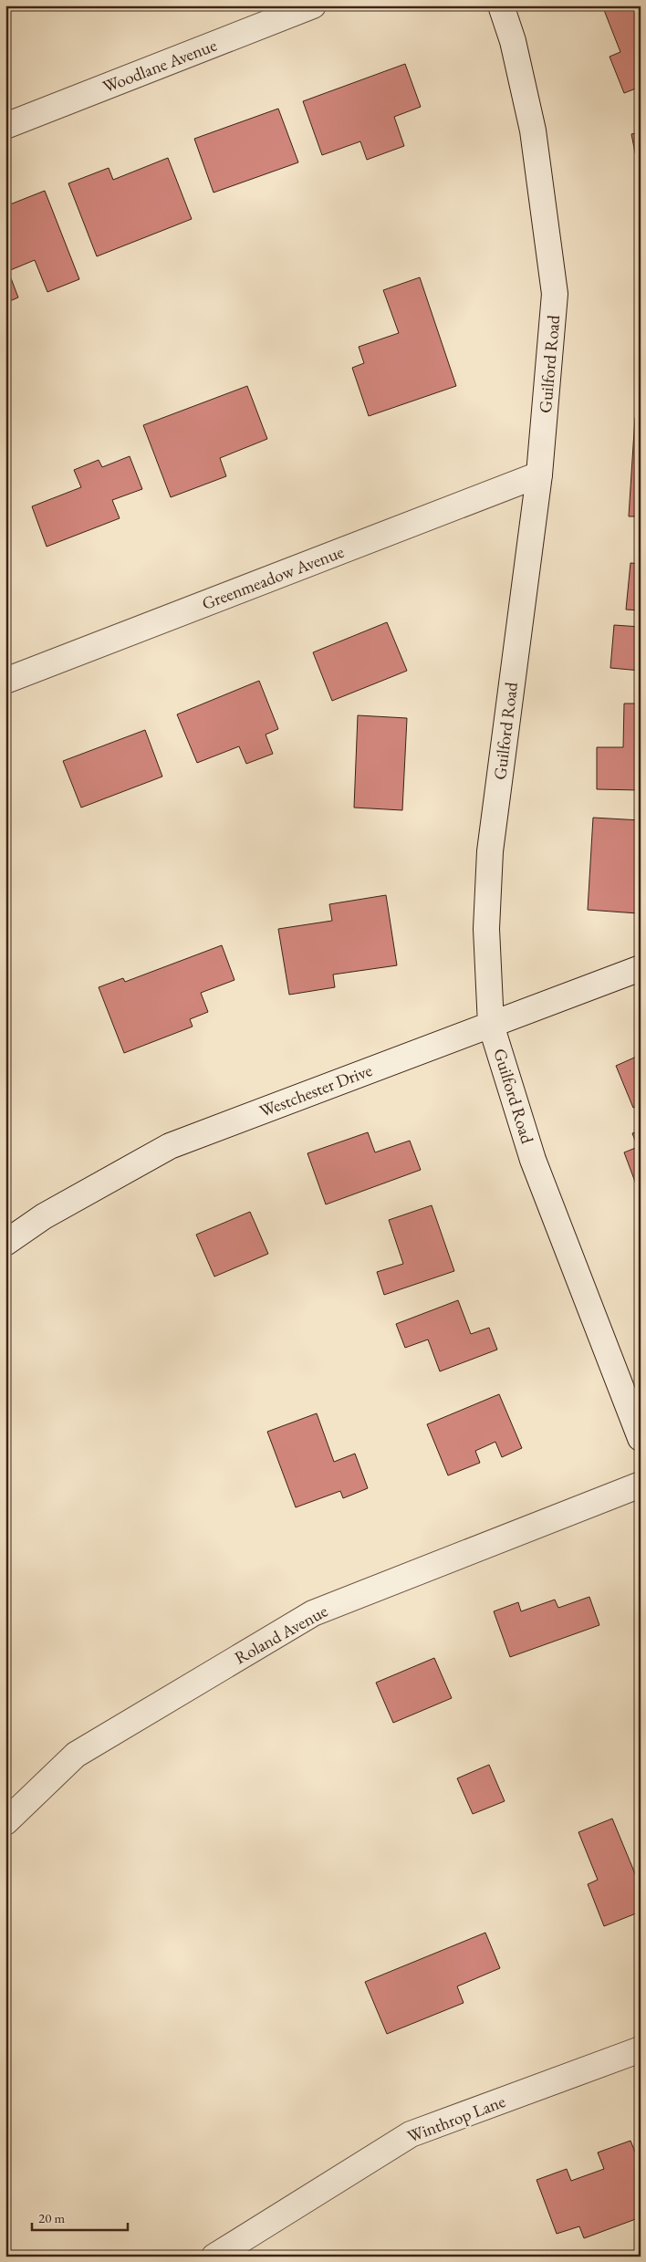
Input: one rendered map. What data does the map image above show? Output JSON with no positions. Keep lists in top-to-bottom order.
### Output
{
  "streets": {
    "street": [
      "Woodlane Avenue",
      "Guilford Road",
      "Greenmeadow Avenue",
      "Westchester Drive",
      "Roland Avenue",
      "Winthrop Lane"
    ]
  },
  "crossings": [
    ["Guilford Road", "Greenmeadow Avenue"],
    ["Guilford Road", "Westchester Drive"]
  ],
  "scale_bar": "20 m"
}
